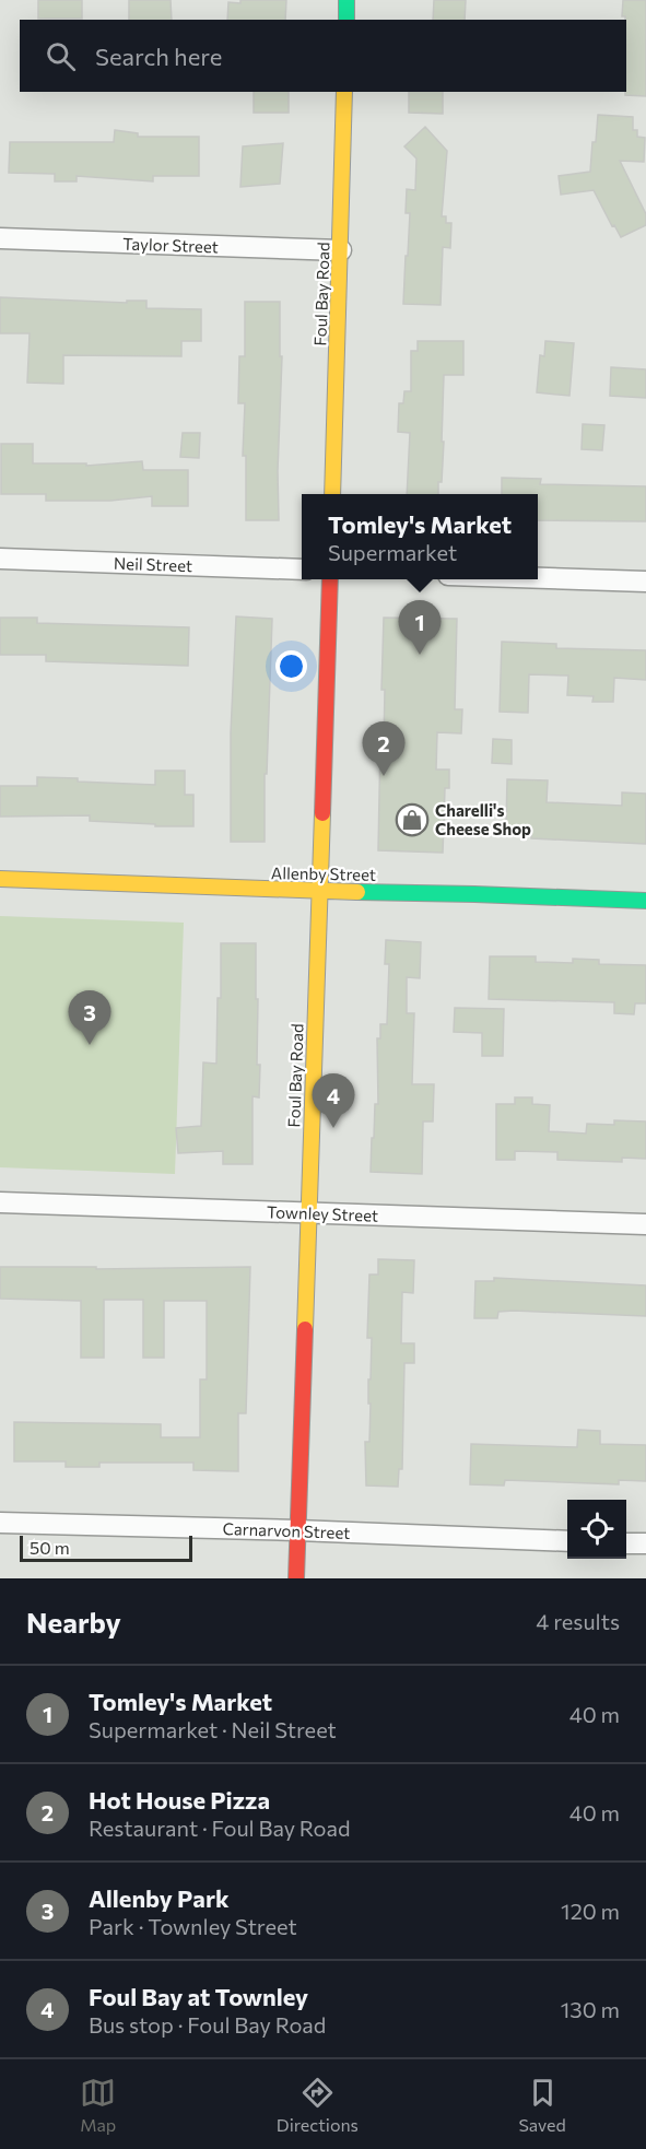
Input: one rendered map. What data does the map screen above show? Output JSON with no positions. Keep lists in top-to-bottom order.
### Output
{
  "streets": {
    "main road": ["Foul Bay Road", "Allenby Street"],
    "street": [
      "Taylor Street",
      "Neil Street",
      "Townley Street",
      "Carnarvon Street"
    ]
  },
  "crossings": [
    ["Taylor Street", "Foul Bay Road"],
    ["Foul Bay Road", "Allenby Street"],
    ["Foul Bay Road", "Townley Street"],
    ["Foul Bay Road", "Carnarvon Street"]
  ],
  "places": {
    "shop": ["Charelli's Cheese Shop"]
  },
  "scale_bar": "50 m",
  "page": {
    "search": "Search here",
    "popup": ["Tomley's Market", "Supermarket"],
    "pins": [
      "1",
      "2",
      "3",
      "4"
    ],
    "scale": "50 m",
    "heading": ["Nearby", "4 results"],
    "list": [
      {
        "mark": "1",
        "name": "Tomley's Market",
        "note": "Supermarket · Neil Street",
        "value": "40 m"
      },
      {
        "mark": "2",
        "name": "Hot House Pizza",
        "note": "Restaurant · Foul Bay Road",
        "value": "40 m"
      },
      {
        "mark": "3",
        "name": "Allenby Park",
        "note": "Park · Townley Street",
        "value": "120 m"
      },
      {
        "mark": "4",
        "name": "Foul Bay at Townley",
        "note": "Bus stop · Foul Bay Road",
        "value": "130 m"
      }
    ],
    "nav": ["Map", "Directions", "Saved"]
  }
}
